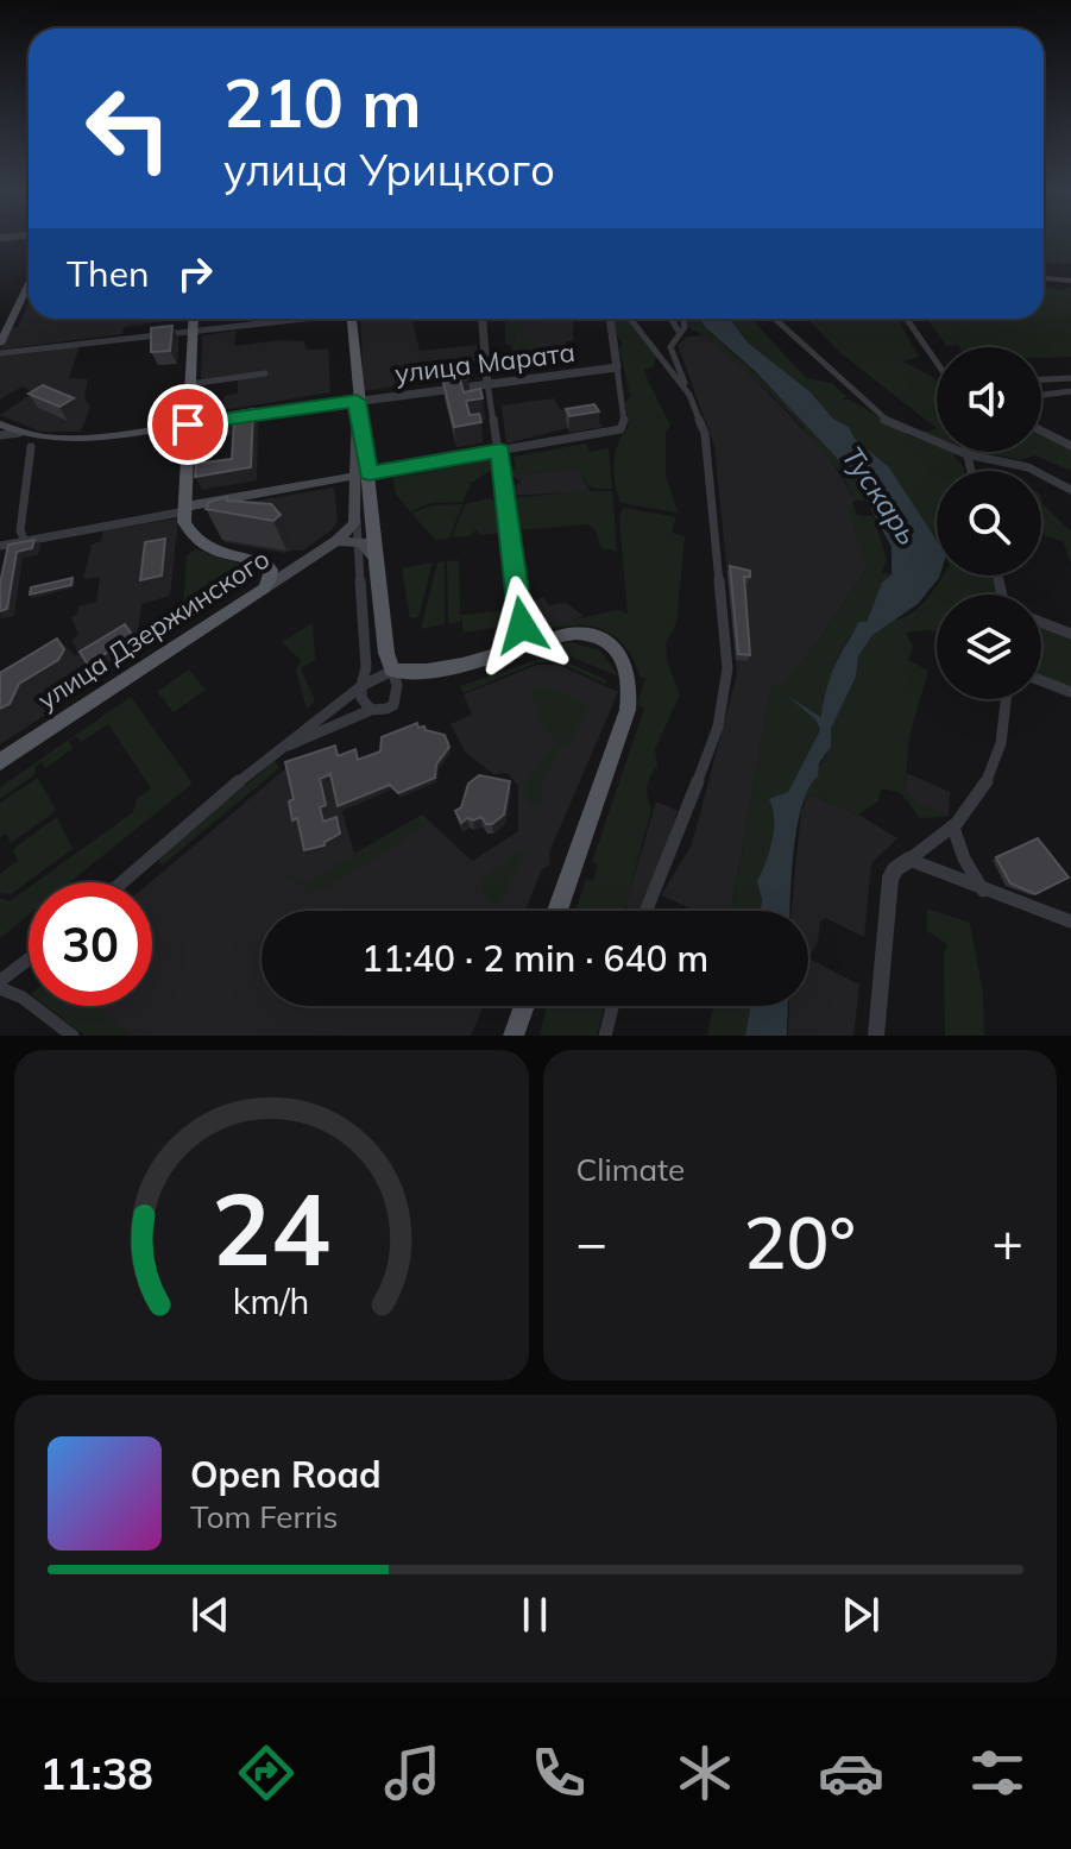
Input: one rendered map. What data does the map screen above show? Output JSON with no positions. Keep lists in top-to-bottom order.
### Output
{
  "streets": {
    "main road": ["улица Дзержинского"],
    "street": ["улица Марата"]
  },
  "water": ["Тускарь"],
  "page": {
    "turn": ["210 m", "улица Урицкого"],
    "then": "Then",
    "limit": "30",
    "trip": "11:40 · 2 min · 640 m",
    "tile": "Climate",
    "heat": ["−", "20°", "+"],
    "song": ["Open Road", "Tom Ferris"],
    "tabs": "11:38",
    "gauge": ["24", "km/h"]
  }
}
